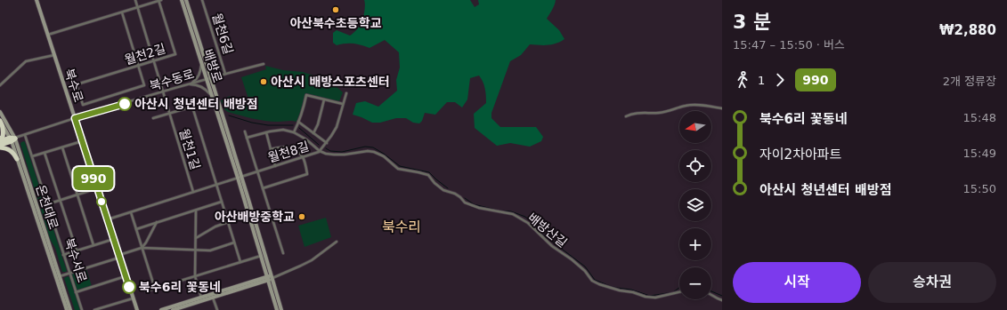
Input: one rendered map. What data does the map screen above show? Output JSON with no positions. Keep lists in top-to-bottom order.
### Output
{
  "streets": {
    "street": [
      "월천6길",
      "월천2길",
      "배방로",
      "북수동로",
      "북수로",
      "월천1길",
      "월천8길",
      "온천대로",
      "배방산길",
      "북수서로"
    ]
  },
  "crossings": [
    ["월천6길", "북수동로"],
    ["월천2길", "북수로"],
    ["월천2길", "월천1길"],
    ["배방로", "북수동로"],
    ["배방로", "월천8길"],
    ["북수동로", "북수로"],
    ["북수동로", "월천1길"],
    ["북수동로", "온천대로"],
    ["북수동로", "북수서로"],
    ["월천8길", "배방산길"]
  ],
  "districts": ["북수리"],
  "places": [
    "아산북수초등학교",
    "아산시 배방스포츠센터",
    "아산시 청년센터 배방점",
    "아산배방중학교",
    "북수6리 꽃동네"
  ],
  "lines": ["bus line 990"],
  "north": "left",
  "page": {
    "on_map": "990",
    "heading": ["3 분", "15:47 – 15:50 · 버스", "₩2,880"],
    "legs": ["1", "990", "2개 정류장"],
    "list": [
      {
        "name": "북수6리 꽃동네",
        "value": "15:48"
      },
      {
        "name": "자이2차아파트",
        "value": "15:49"
      },
      {
        "name": "아산시 청년센터 배방점",
        "value": "15:50"
      }
    ],
    "map_buttons": ["+", "−"],
    "buttons": ["시작", "승차권"]
  }
}
